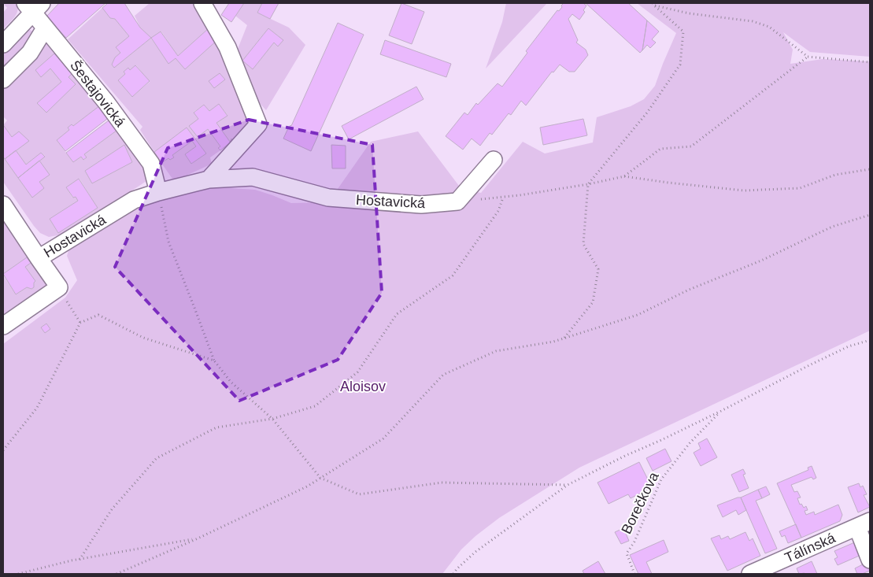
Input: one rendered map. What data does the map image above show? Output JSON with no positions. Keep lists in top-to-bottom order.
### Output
{
  "streets": {
    "street": ["Šestajovická", "Hostavická", "Tálínská"],
    "path": ["Borečkova"]
  },
  "crossings": [
    ["Šestajovická", "Hostavická"]
  ],
  "parks": ["Aloisov"]
}
